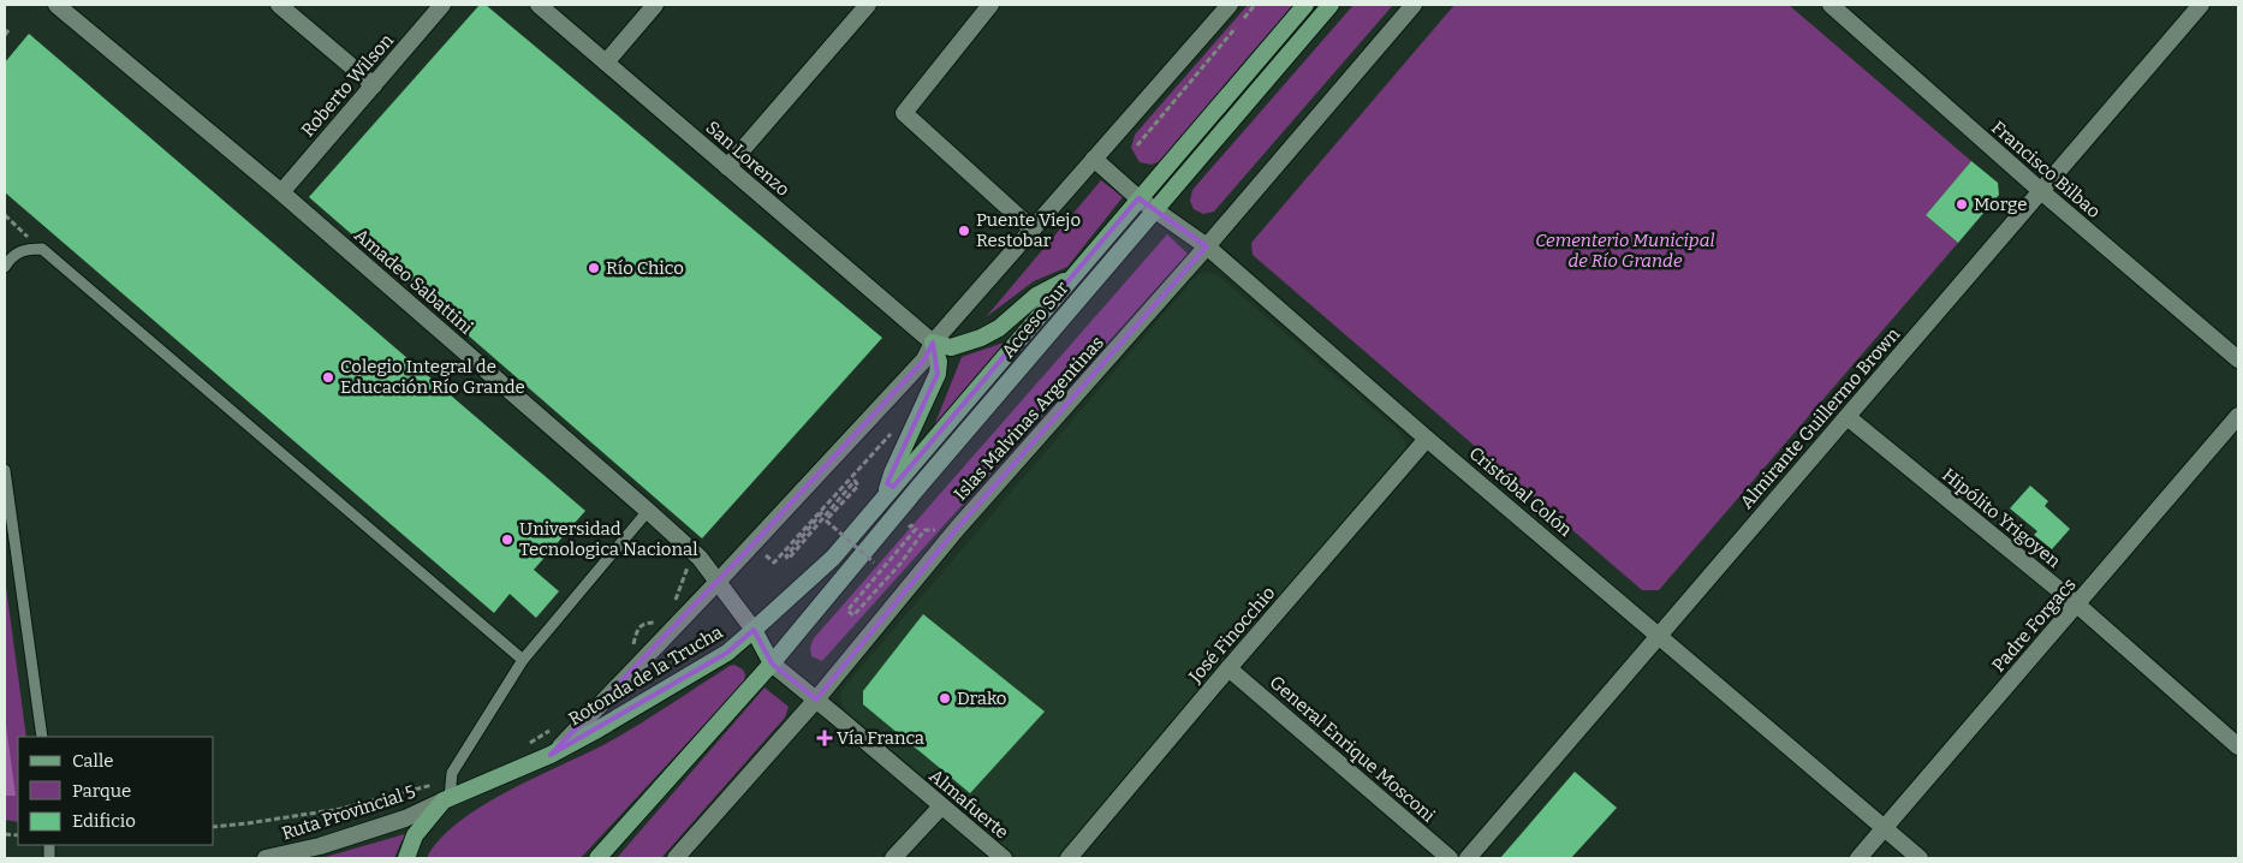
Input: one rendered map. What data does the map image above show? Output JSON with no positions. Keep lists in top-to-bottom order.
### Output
{
  "streets": {
    "main road": ["Acceso Sur", "Rotonda de la Trucha"],
    "street": [
      "Roberto Wilson",
      "San Lorenzo",
      "Francisco Bilbao",
      "Amadeo Sabattini",
      "Islas Malvinas Argentinas",
      "Almirante Guillermo Brown",
      "Cristóbal Colón",
      "Hipólito Yrigoyen",
      "Padre Forgacs",
      "José Finocchio",
      "General Enrique Mosconi",
      "Almafuerte",
      "Ruta Provincial 5"
    ]
  },
  "crossings": [
    ["Roberto Wilson", "Amadeo Sabattini"],
    ["Francisco Bilbao", "Almirante Guillermo Brown"],
    ["Amadeo Sabattini", "Acceso Sur"],
    ["Amadeo Sabattini", "Rotonda de la Trucha"],
    ["Acceso Sur", "Cristóbal Colón"],
    ["Acceso Sur", "Rotonda de la Trucha"],
    ["Acceso Sur", "Almafuerte"],
    ["Islas Malvinas Argentinas", "Cristóbal Colón"],
    ["Islas Malvinas Argentinas", "Almafuerte"],
    ["Almirante Guillermo Brown", "Cristóbal Colón"],
    ["Almirante Guillermo Brown", "Hipólito Yrigoyen"],
    ["Cristóbal Colón", "Padre Forgacs"],
    ["Cristóbal Colón", "José Finocchio"],
    ["Hipólito Yrigoyen", "Padre Forgacs"],
    ["José Finocchio", "General Enrique Mosconi"],
    ["Rotonda de la Trucha", "Ruta Provincial 5"]
  ],
  "parks": ["Cementerio Municipal de Río Grande"],
  "places": {
    "other": [
      "Morge",
      "Puente Viejo Restobar",
      "Río Chico",
      "Colegio Integral de Educación Río Grande",
      "Universidad Tecnologica Nacional",
      "Drako"
    ],
    "health": ["Vía Franca"]
  },
  "legend": ["Calle", "Parque", "Edificio"]
}
